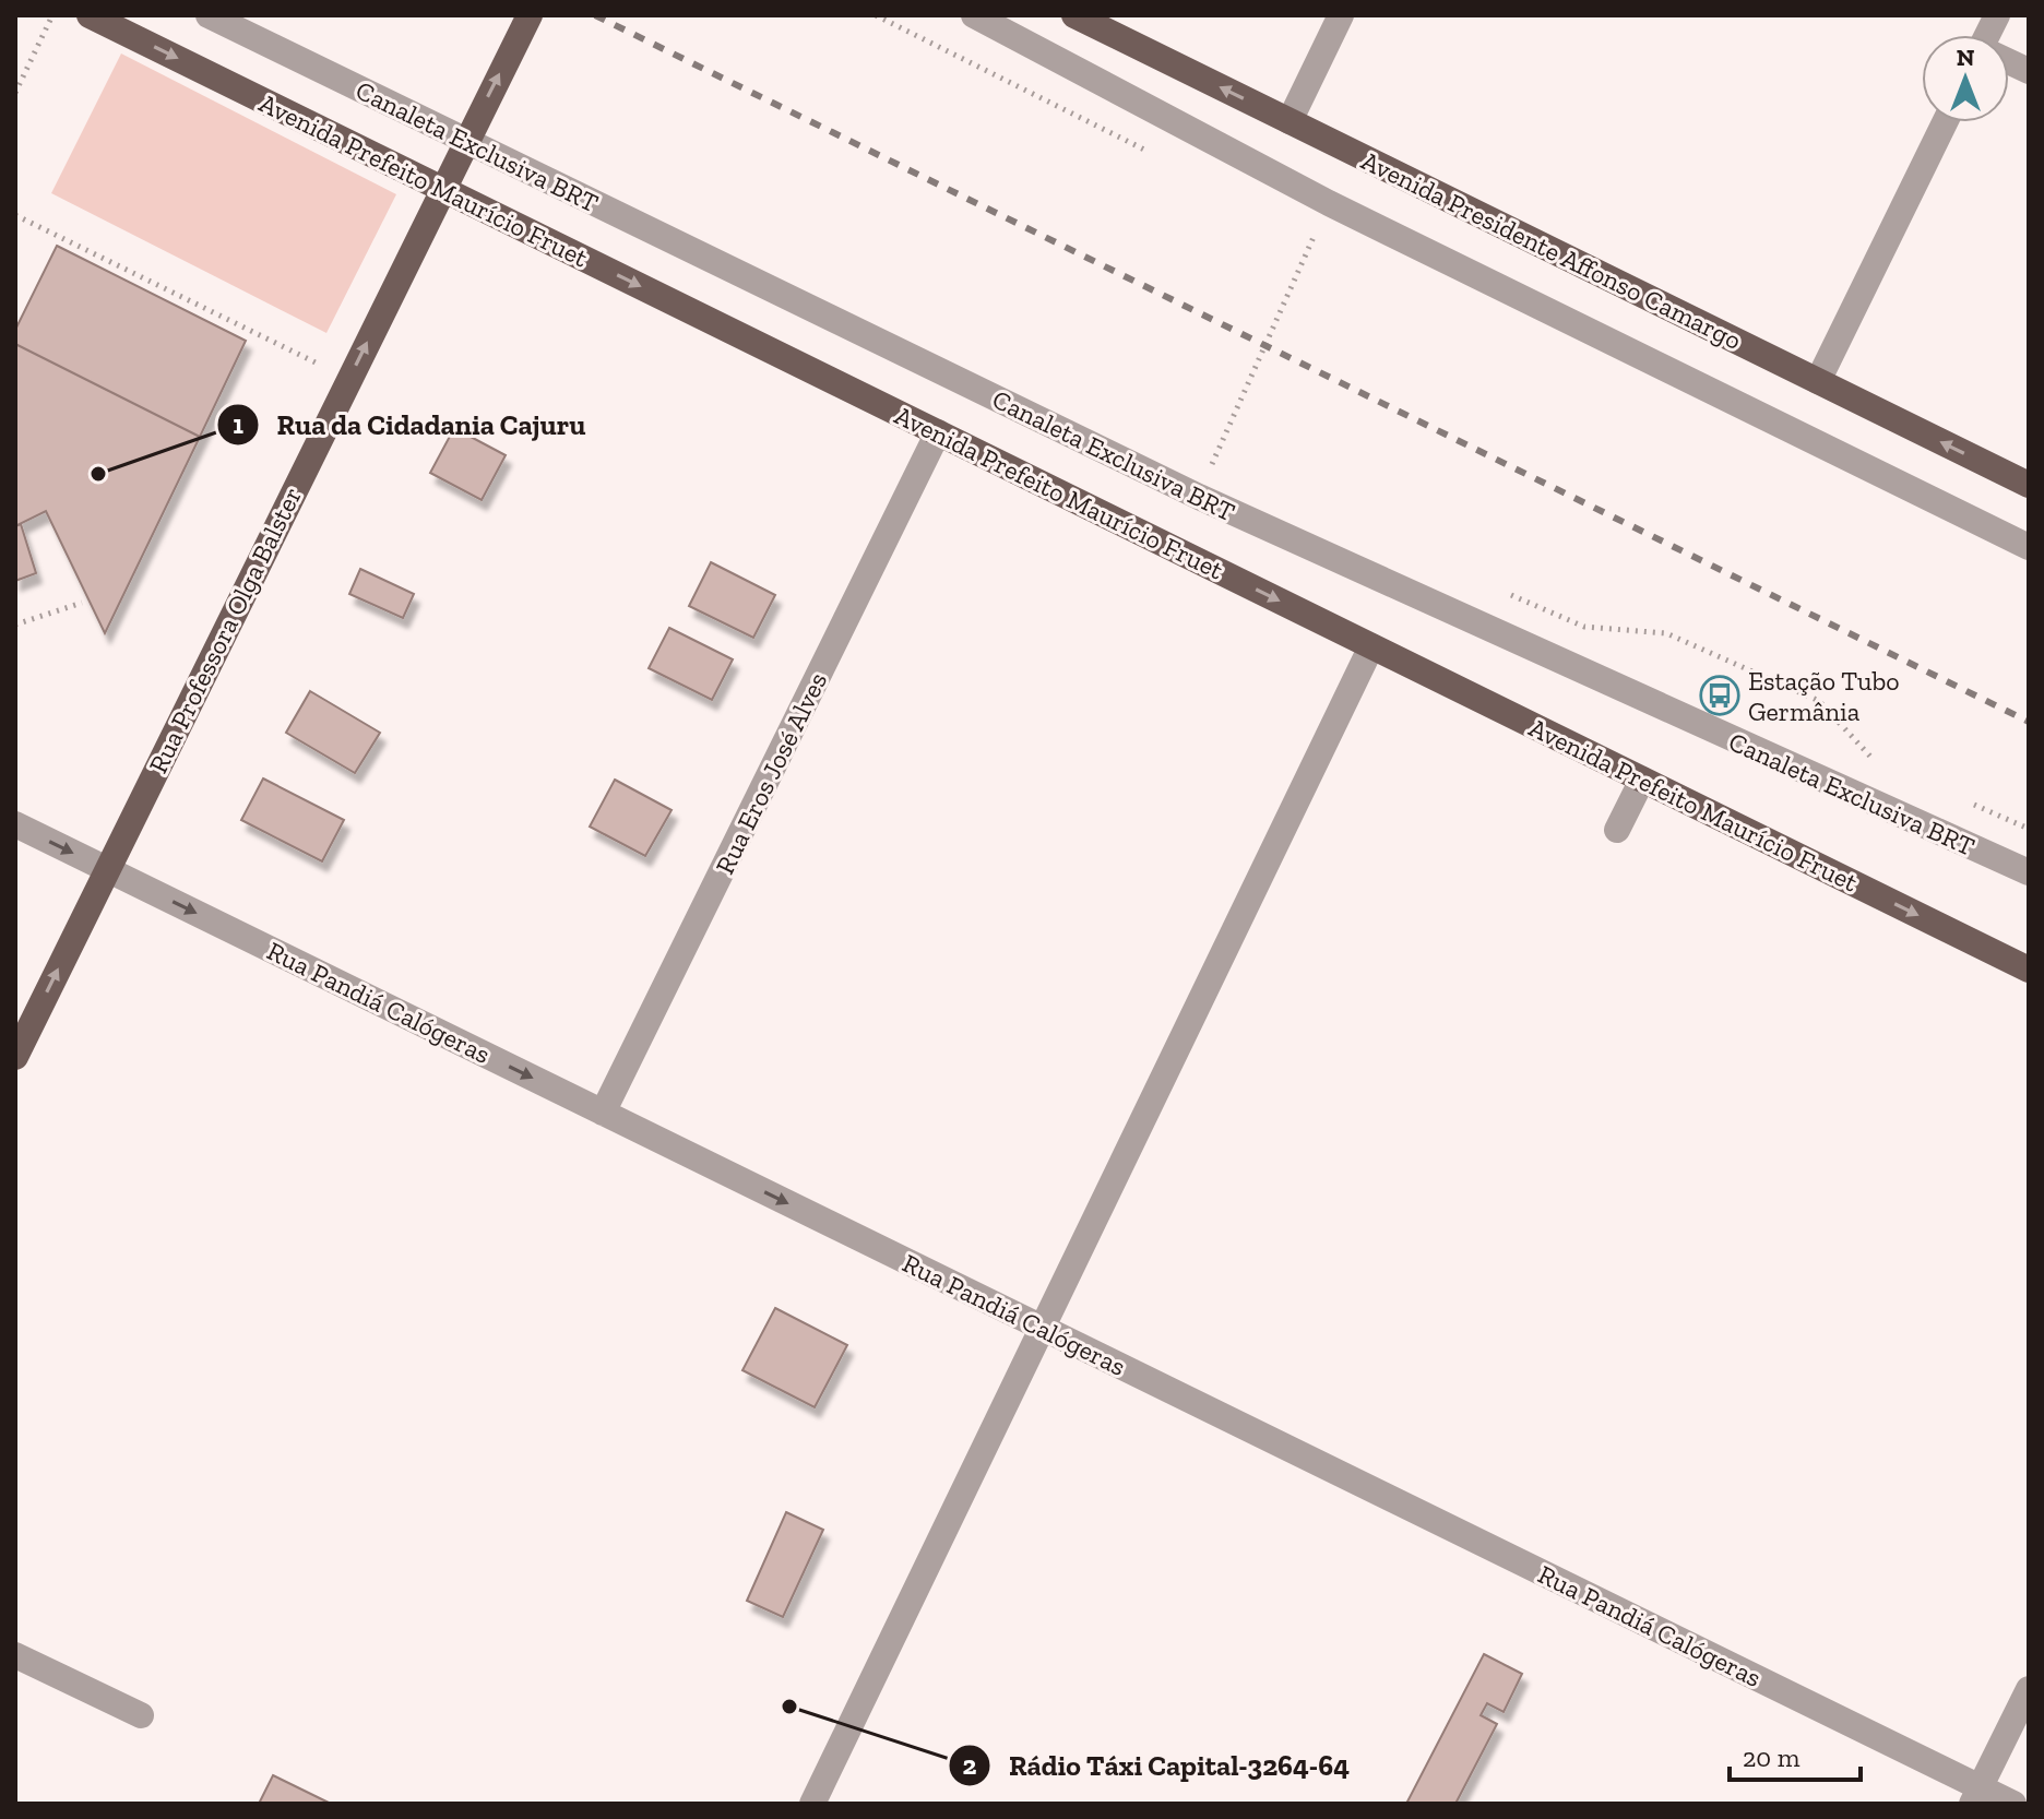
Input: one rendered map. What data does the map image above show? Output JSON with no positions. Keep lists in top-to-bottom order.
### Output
{
  "streets": {
    "main road": ["Avenida Prefeito Maurício Fruet", "Avenida Presidente Affonso Camargo", "Rua Professora Olga Balster"],
    "street": ["Canaleta Exclusiva BRT", "Rua Eros José Alves", "Rua Pandiá Calógeras"]
  },
  "crossings": [
    ["Canaleta Exclusiva BRT", "Rua Professora Olga Balster"],
    ["Avenida Prefeito Maurício Fruet", "Rua Professora Olga Balster"],
    ["Avenida Prefeito Maurício Fruet", "Rua Eros José Alves"],
    ["Rua Professora Olga Balster", "Rua Pandiá Calógeras"],
    ["Rua Eros José Alves", "Rua Pandiá Calógeras"]
  ],
  "one_way": [
    "Avenida Prefeito Maurício Fruet",
    "Avenida Presidente Affonso Camargo",
    "Rua Professora Olga Balster",
    "Rua Pandiá Calógeras"
  ],
  "places": {
    "other": ["Rua da Cidadania Cajuru", "Rádio Táxi Capital-3264-64"],
    "bus stop": ["Estação Tubo Germânia"]
  },
  "scale_bar": "20 m",
  "north": "top"
}
